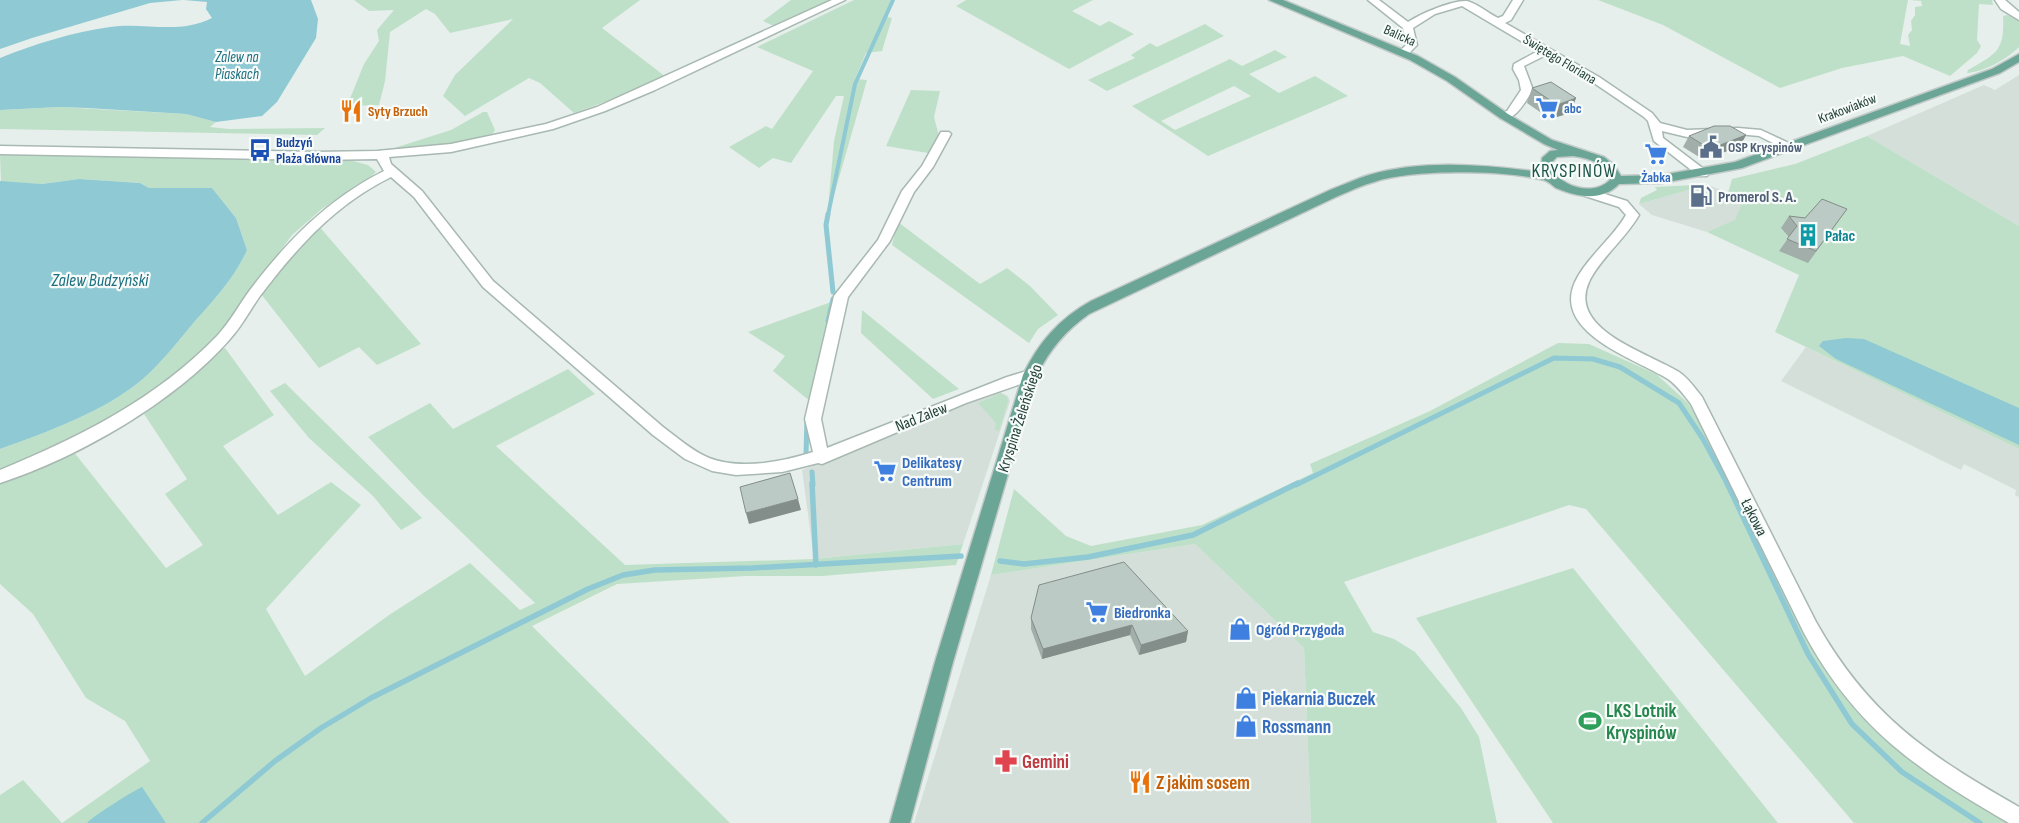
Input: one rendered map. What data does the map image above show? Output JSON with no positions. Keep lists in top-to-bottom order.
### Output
{
  "streets": {
    "main road": ["Balicka", "Krakowiaków", "Kryspina Żeleńskiego"],
    "street": ["Świętego Floriana", "Nad Zalew", "Łąkowa"]
  },
  "crossings": [
    ["Balicka", "Krakowiaków"],
    ["Balicka", "Kryspina Żeleńskiego"],
    ["Świętego Floriana", "Krakowiaków"],
    ["Krakowiaków", "Kryspina Żeleńskiego"],
    ["Krakowiaków", "Łąkowa"],
    ["Nad Zalew", "Kryspina Żeleńskiego"]
  ],
  "districts": ["KRYSPINÓW"],
  "water": ["Zalew na Piaskach", "Zalew Budzyński"],
  "places": {
    "supermarket": [
      "abc",
      "Żabka",
      "Delikatesy Centrum",
      "Biedronka"
    ],
    "restaurant": ["Syty Brzuch", "Z jakim sosem"],
    "public building": ["OSP Kryspinów"],
    "bus stop": ["Budzyń Plaża Główna"],
    "fuel station": ["Promerol S. A."],
    "building": ["Pałac"],
    "shop": ["Ogród Przygoda", "Piekarnia Buczek", "Rossmann"],
    "sports": ["LKS Lotnik Kryspinów"],
    "pharmacy": ["Gemini"]
  }
}
